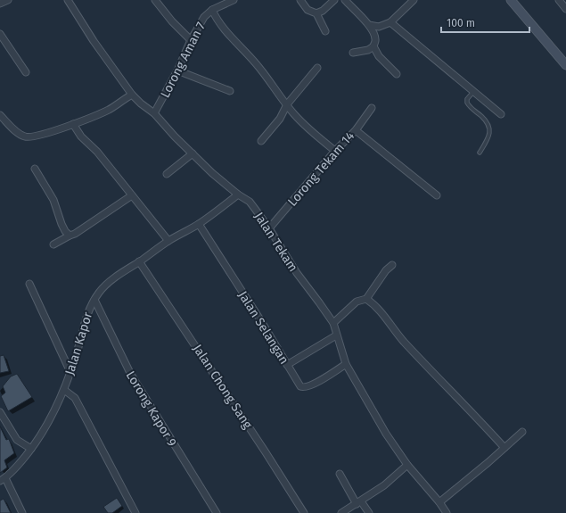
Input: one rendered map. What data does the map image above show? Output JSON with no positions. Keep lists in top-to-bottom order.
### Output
{
  "streets": {
    "street": [
      "Lorong Aman 7",
      "Lorong Tekam 14",
      "Jalan Tekam",
      "Jalan Selangan",
      "Jalan Kapor",
      "Jalan Chong Sang",
      "Lorong Kapor 9"
    ]
  },
  "crossings": [
    ["Lorong Aman 7", "Jalan Tekam"],
    ["Lorong Tekam 14", "Jalan Tekam"],
    ["Jalan Tekam", "Jalan Selangan"],
    ["Jalan Tekam", "Jalan Kapor"],
    ["Jalan Selangan", "Jalan Kapor"],
    ["Jalan Kapor", "Jalan Chong Sang"],
    ["Jalan Kapor", "Lorong Kapor 9"]
  ],
  "scale_bar": "100 m"
}
